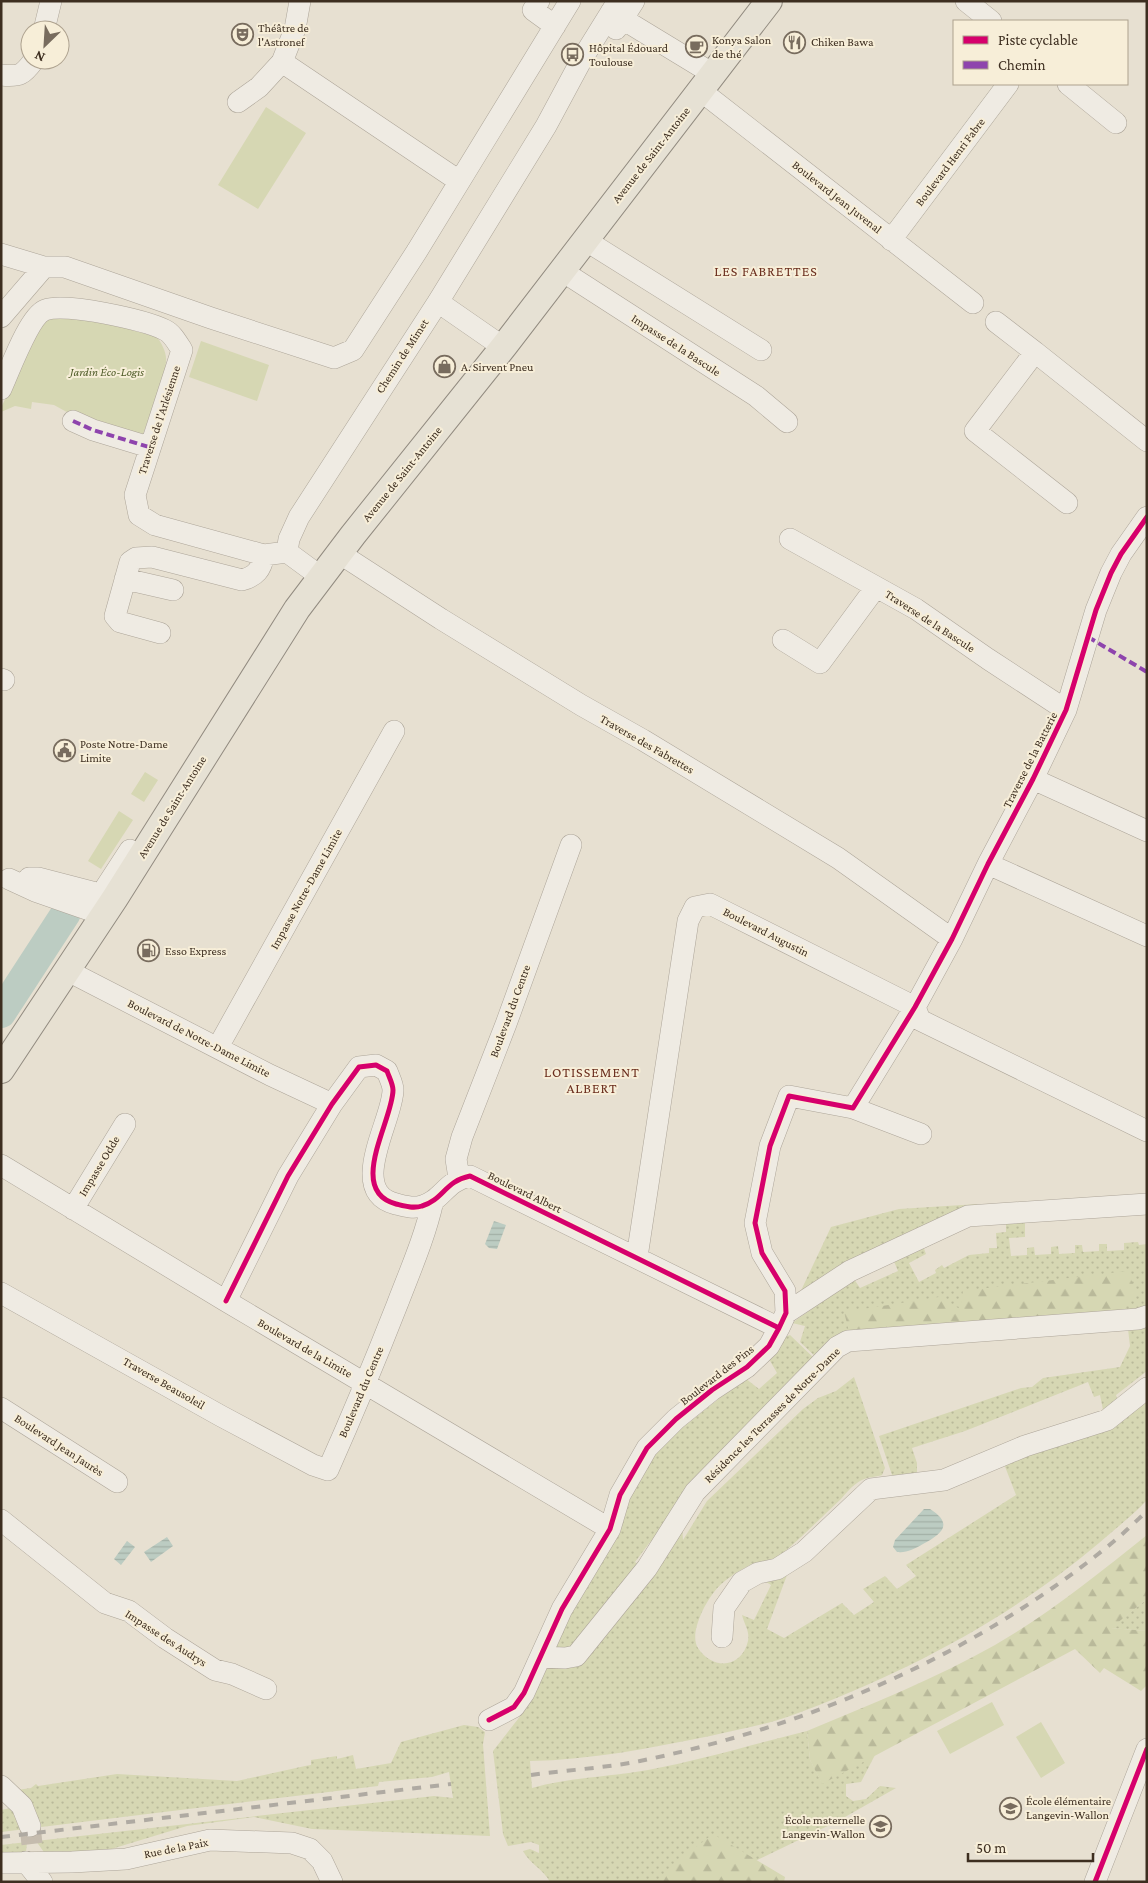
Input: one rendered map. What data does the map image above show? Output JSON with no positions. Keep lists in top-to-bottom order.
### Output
{
  "streets": {
    "main road": ["Avenue de Saint-Antoine"],
    "street": [
      "Boulevard Henri Fabre",
      "Boulevard Jean Juvenal",
      "Impasse de la Bascule",
      "Chemin de Mimet",
      "Traverse de l'Arlésienne",
      "Traverse de la Bascule",
      "Traverse des Fabrettes",
      "Traverse de la Batterie",
      "Impasse Notre-Dame Limite",
      "Boulevard Augustin",
      "Boulevard du Centre",
      "Boulevard de Notre-Dame Limite",
      "Impasse Odde",
      "Boulevard Albert",
      "Boulevard de la Limite",
      "Boulevard des Pins",
      "Traverse Beausoleil",
      "Résidence les Terrasses de Notre-Dame",
      "Boulevard Jean Jaurès",
      "Impasse des Audrys",
      "Rue de la Paix"
    ]
  },
  "crossings": [
    ["Avenue de Saint-Antoine", "Boulevard Jean Juvenal"],
    ["Avenue de Saint-Antoine", "Impasse de la Bascule"],
    ["Avenue de Saint-Antoine", "Traverse des Fabrettes"],
    ["Avenue de Saint-Antoine", "Boulevard de Notre-Dame Limite"],
    ["Boulevard Henri Fabre", "Boulevard Jean Juvenal"],
    ["Boulevard Jean Juvenal", "Chemin de Mimet"],
    ["Chemin de Mimet", "Traverse de l'Arlésienne"],
    ["Traverse de la Bascule", "Traverse de la Batterie"],
    ["Traverse des Fabrettes", "Traverse de la Batterie"],
    ["Traverse de la Batterie", "Boulevard Augustin"],
    ["Impasse Notre-Dame Limite", "Boulevard de Notre-Dame Limite"],
    ["Boulevard Augustin", "Boulevard Albert"],
    ["Boulevard du Centre", "Boulevard Albert"],
    ["Boulevard du Centre", "Boulevard de la Limite"],
    ["Boulevard du Centre", "Traverse Beausoleil"],
    ["Impasse Odde", "Boulevard de la Limite"],
    ["Boulevard Albert", "Boulevard des Pins"],
    ["Boulevard de la Limite", "Boulevard des Pins"],
    ["Boulevard des Pins", "Résidence les Terrasses de Notre-Dame"]
  ],
  "districts": ["LES FABRETTES", "LOTISSEMENT ALBERT"],
  "parks": ["Jardin Éco-Logis"],
  "places": {
    "theatre": ["Théâtre de l'Astronef"],
    "restaurant": ["Chiken Bawa"],
    "cafe": ["Konya Salon de thé"],
    "bus stop": ["Hôpital Édouard Toulouse"],
    "shop": ["A. Sirvent Pneu"],
    "public building": ["Poste Notre-Dame Limite"],
    "fuel station": ["Esso Express"],
    "school or university": ["École élémentaire Langevin-Wallon", "École maternelle Langevin-Wallon"]
  },
  "legend": ["Piste cyclable", "Chemin"],
  "scale_bar": "50 m",
  "north": "bottom left"
}
